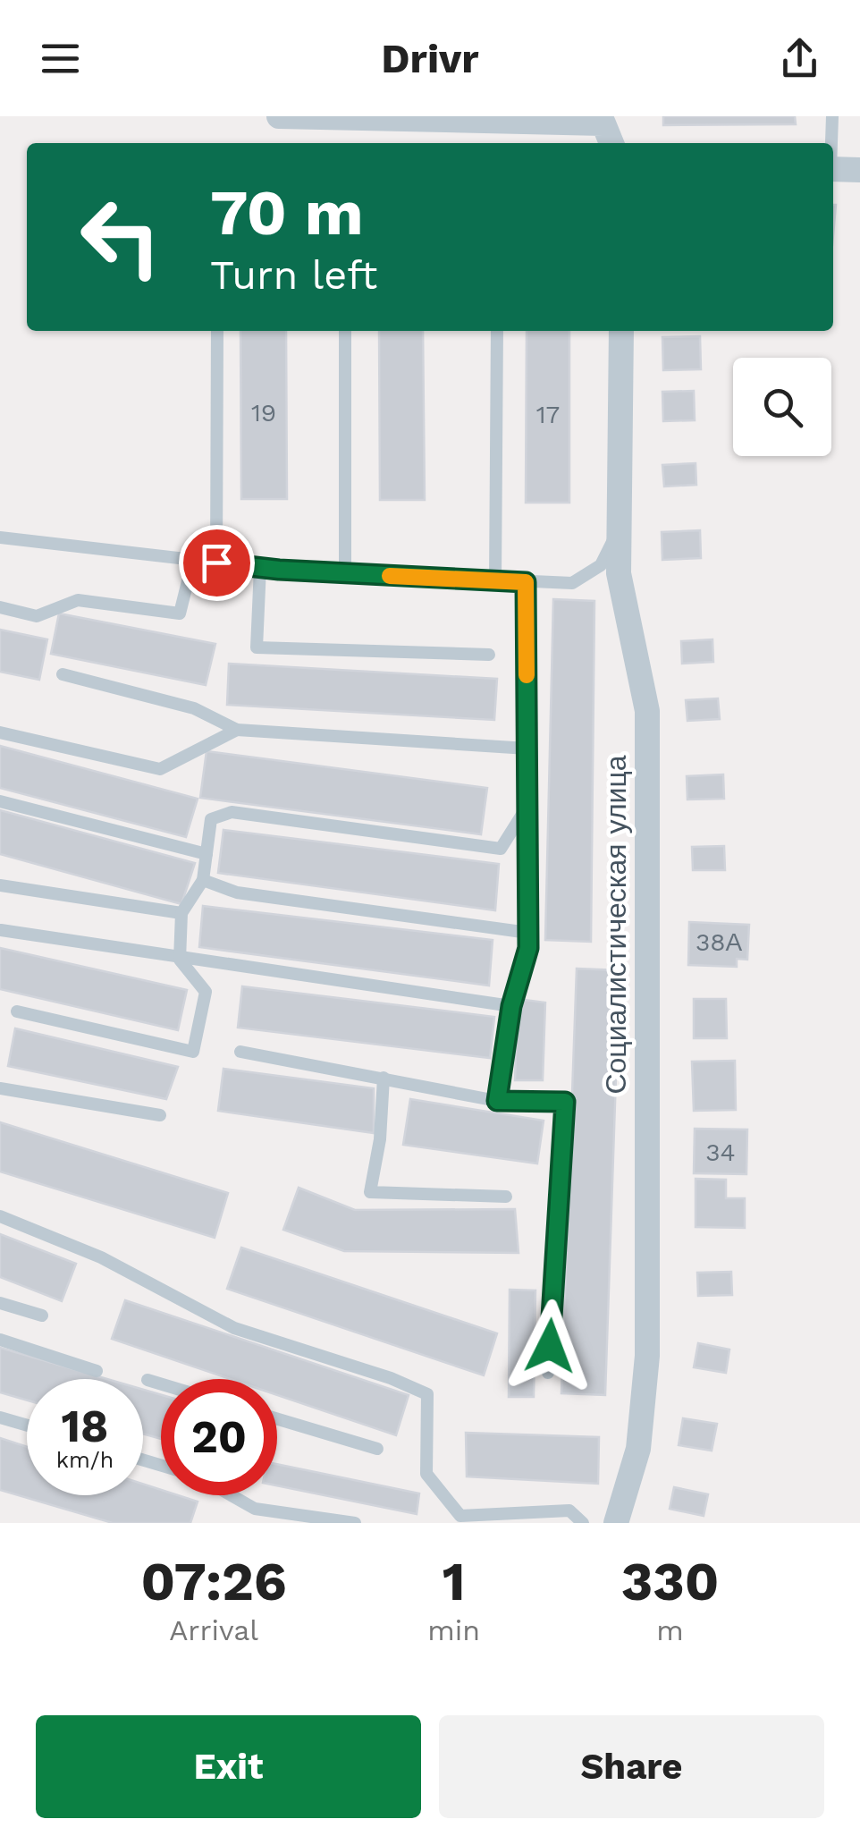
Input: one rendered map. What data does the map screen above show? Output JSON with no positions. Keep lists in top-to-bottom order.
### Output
{
  "streets": {
    "street": ["Социалистическая улица"]
  },
  "house_numbers": [
    "19",
    "17",
    "38А",
    "34"
  ],
  "page": {
    "header": "Drivr",
    "turn": ["70 m", "Turn left"],
    "speed": "18 km/h",
    "limit": "20",
    "eta": [
      "07:26",
      "Arrival",
      "1",
      "min",
      "330",
      "m"
    ],
    "buttons": ["Exit", "Share"]
  }
}
